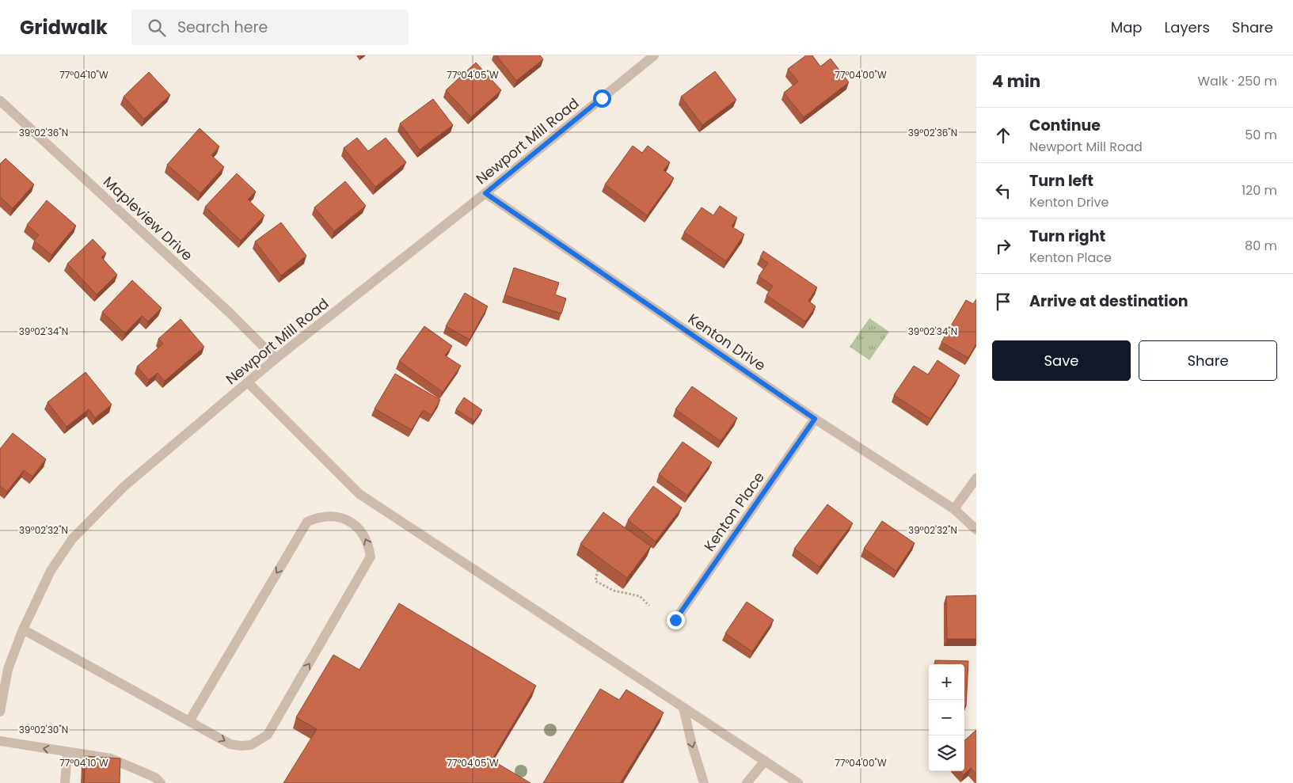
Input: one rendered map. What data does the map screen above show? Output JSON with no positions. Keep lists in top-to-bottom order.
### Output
{
  "streets": {
    "street": [
      "Newport Mill Road",
      "Mapleview Drive",
      "Kenton Drive",
      "Kenton Place"
    ]
  },
  "crossings": [
    ["Newport Mill Road", "Mapleview Drive"],
    ["Newport Mill Road", "Kenton Drive"],
    ["Kenton Drive", "Kenton Place"]
  ],
  "page": {
    "header": "Gridwalk",
    "search": "Search here",
    "nav": ["Map", "Layers", "Share"],
    "heading": ["4 min", "Walk · 250 m"],
    "list": [
      ["Continue", "Newport Mill Road", "50 m"],
      ["Turn left", "Kenton Drive", "120 m"],
      ["Turn right", "Kenton Place", "80 m"],
      "Arrive at destination"
    ],
    "buttons": ["Save", "Share"],
    "map_buttons": ["+", "−"]
  },
  "coordinates": [
    "77°04'10\"W",
    "77°04'05\"W",
    "77°04'00\"W",
    "39°02'36\"N",
    "39°02'34\"N",
    "39°02'32\"N",
    "39°02'30\"N"
  ]
}
